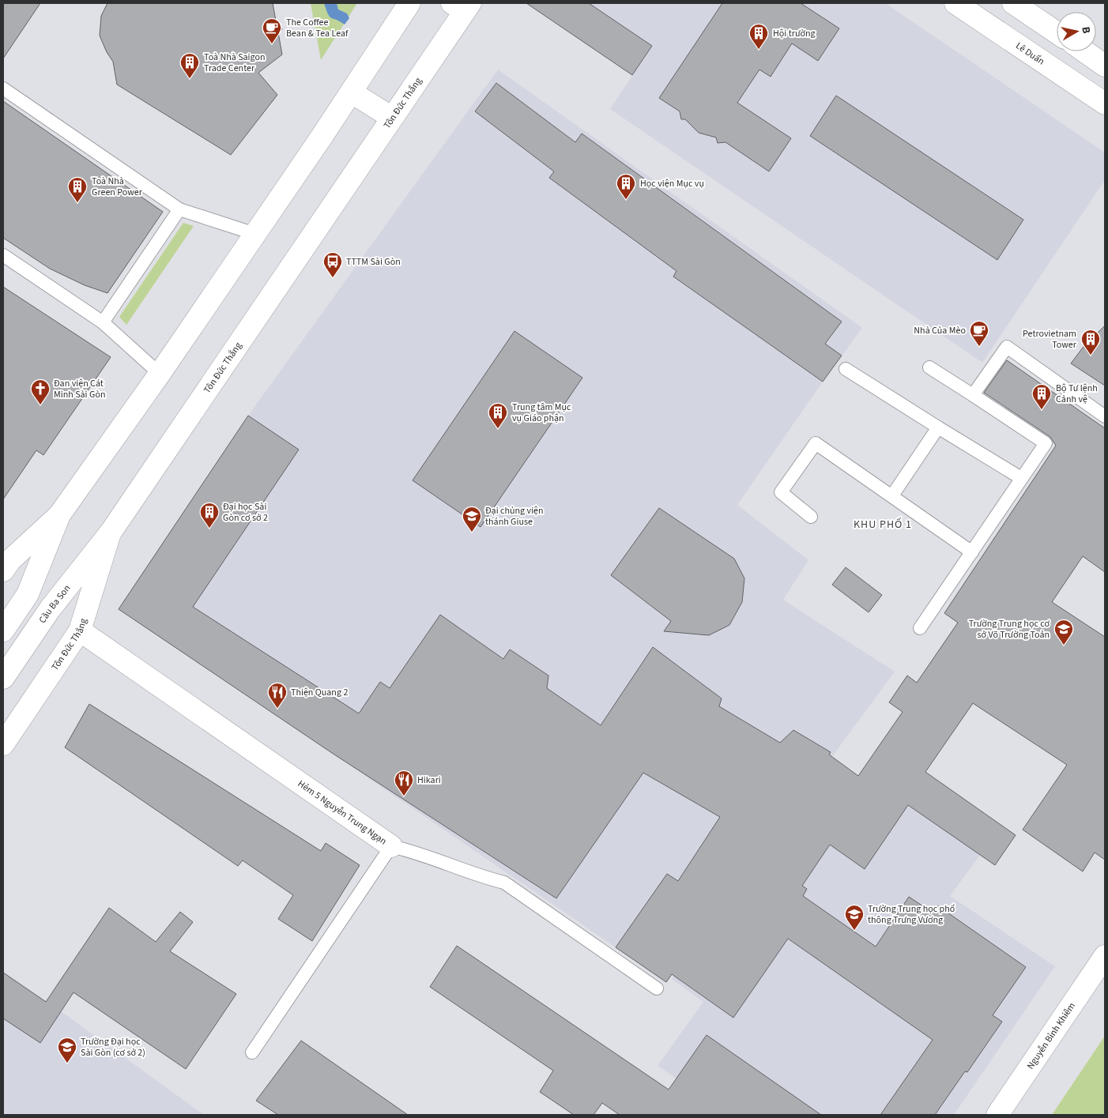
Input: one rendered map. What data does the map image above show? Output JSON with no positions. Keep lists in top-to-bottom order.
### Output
{
  "streets": {
    "main road": [
      "Lê Duẩn",
      "Tôn Đức Thắng",
      "Cầu Ba Son",
      "Hẻm 5 Nguyễn Trung Ngạn",
      "Nguyễn Bỉnh Khiêm"
    ]
  },
  "crossings": [
    ["Tôn Đức Thắng", "Cầu Ba Son"],
    ["Tôn Đức Thắng", "Hẻm 5 Nguyễn Trung Ngạn"]
  ],
  "districts": ["KHU PHỐ 1"],
  "places": {
    "cafe": ["The Coffee Bean & Tea Leaf", "Nhà Của Mèo"],
    "building": [
      "Hội trường",
      "Toà Nhà Saigon Trade Center",
      "Học viện Mục vụ",
      "Toà Nhà Green Power",
      "Petrovietnam Tower",
      "Bộ Tư lệnh Cảnh vệ",
      "Trung tâm Mục vụ Giáo phận",
      "Đại học Sài Gòn cơ sở 2"
    ],
    "bus stop": ["TTTM Sài Gòn"],
    "church": ["Đan viện Cát Minh Sài Gòn"],
    "school or university": [
      "Đại chủng viện thánh Giuse",
      "Trường Trung học cơ sở Võ Trường Toản",
      "Trường Trung học phổ thông Trưng Vương",
      "Trường Đại học Sài Gòn (cơ sở 2)"
    ],
    "restaurant": ["Thiện Quang 2", "Hikari"]
  },
  "north": "right"
}
